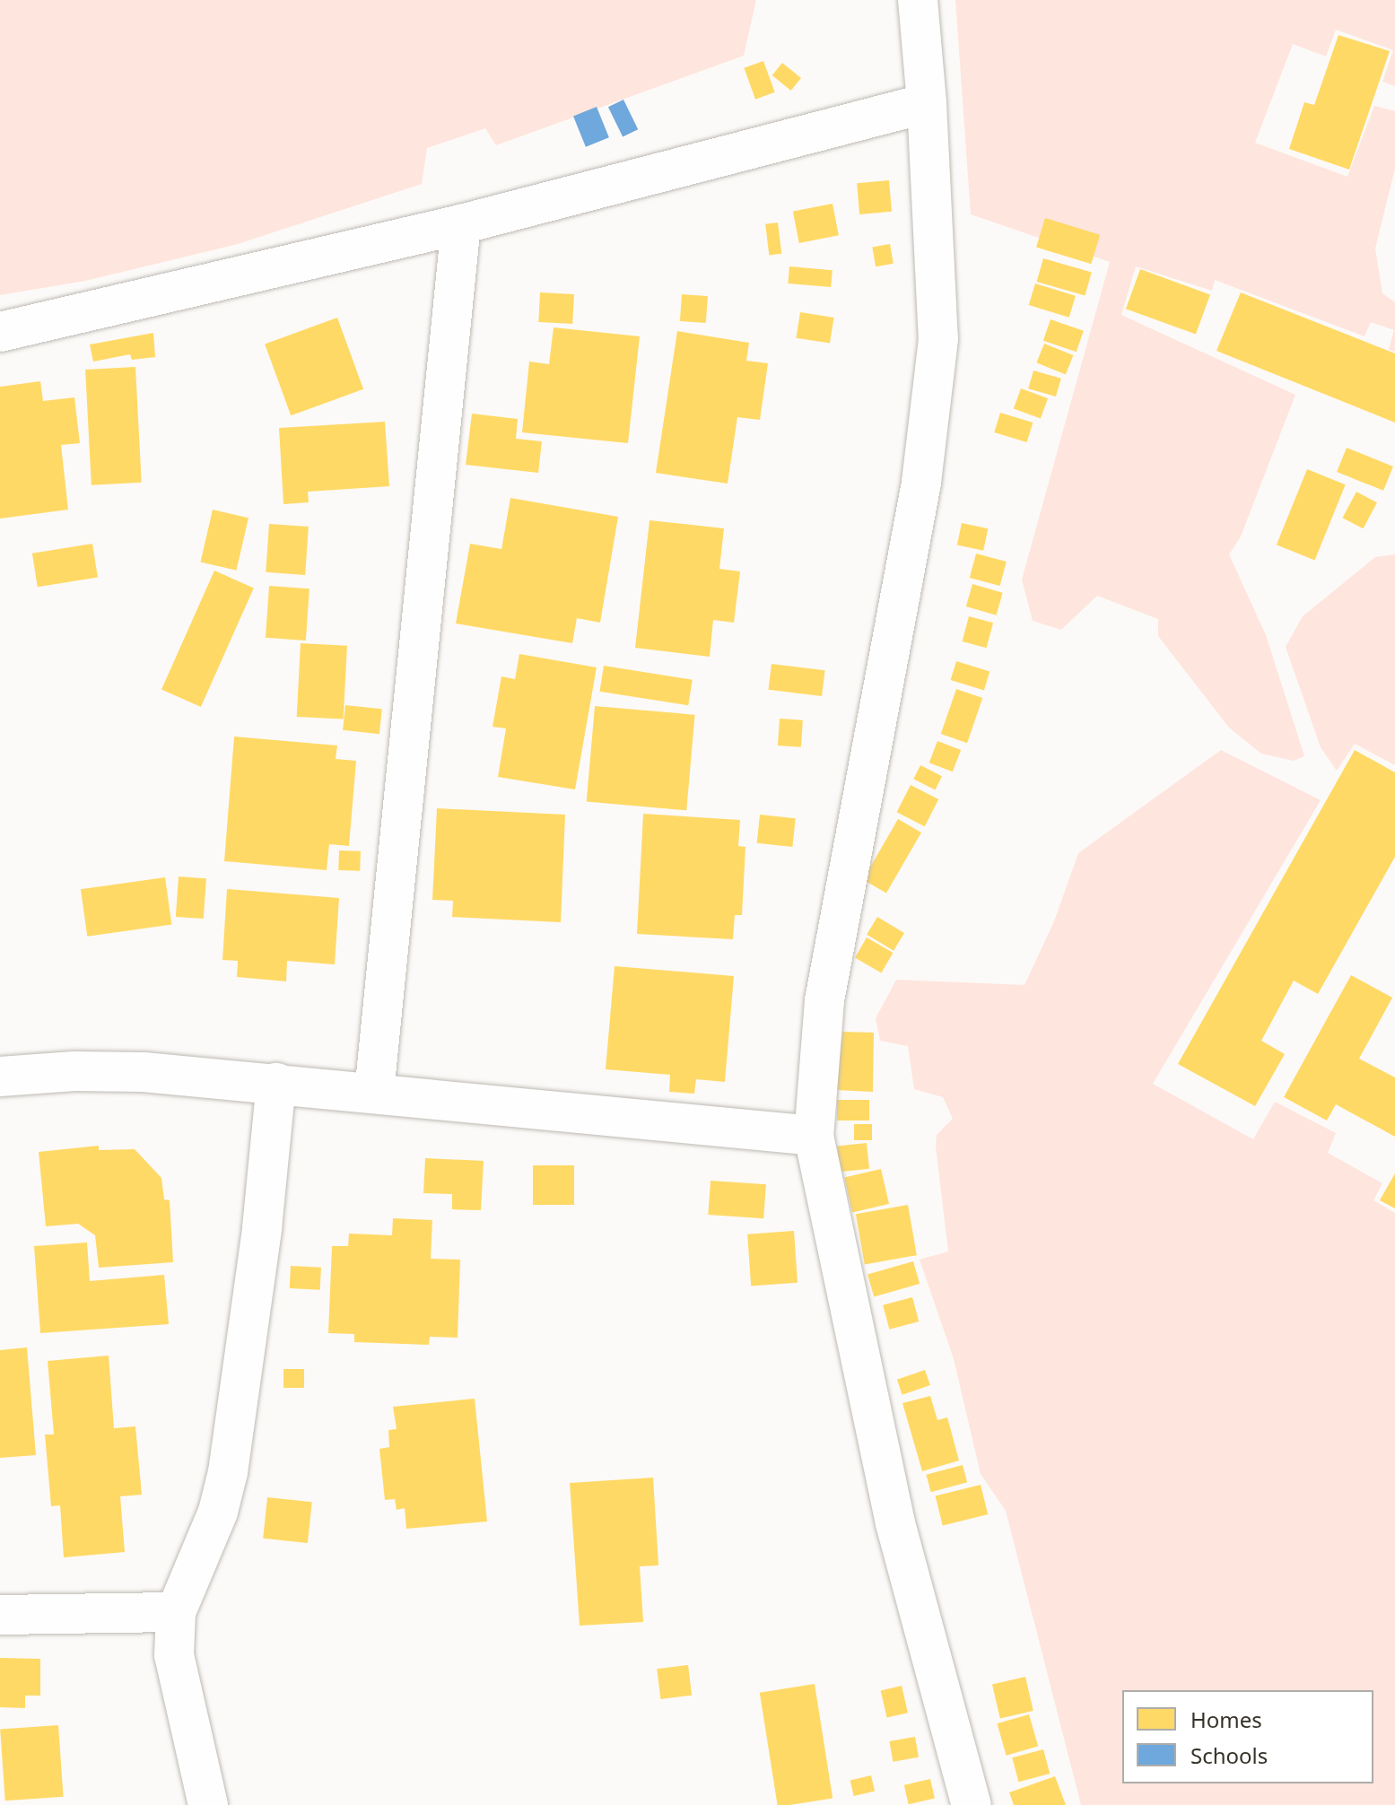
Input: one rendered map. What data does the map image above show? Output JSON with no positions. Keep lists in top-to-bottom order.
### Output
{
  "legend": ["Homes", "Schools"]
}
